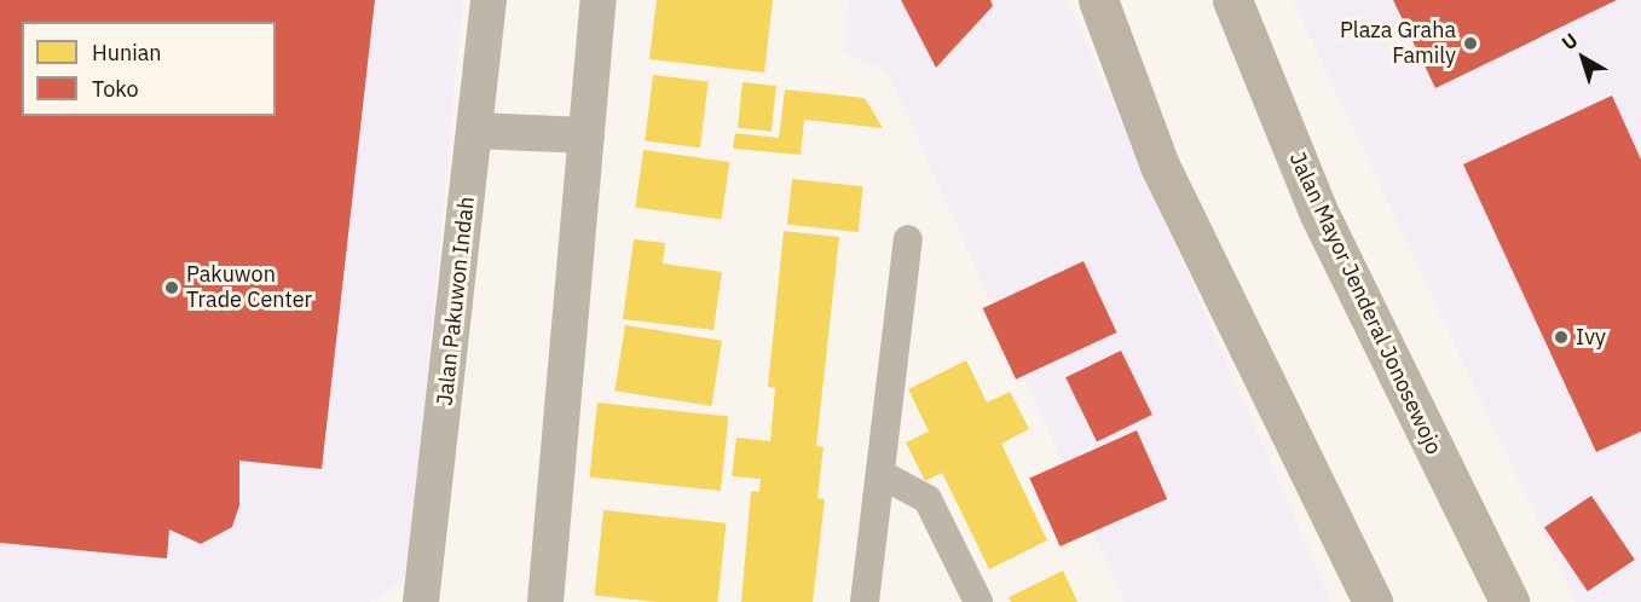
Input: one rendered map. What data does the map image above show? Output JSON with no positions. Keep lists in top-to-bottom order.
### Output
{
  "streets": {
    "main road": ["Jalan Mayor Jenderal Jonosewojo"],
    "street": ["Jalan Pakuwon Indah"]
  },
  "places": ["Plaza Graha Family", "Pakuwon Trade Center", "Ivy"],
  "legend": ["Hunian", "Toko"],
  "north": "top left"
}
